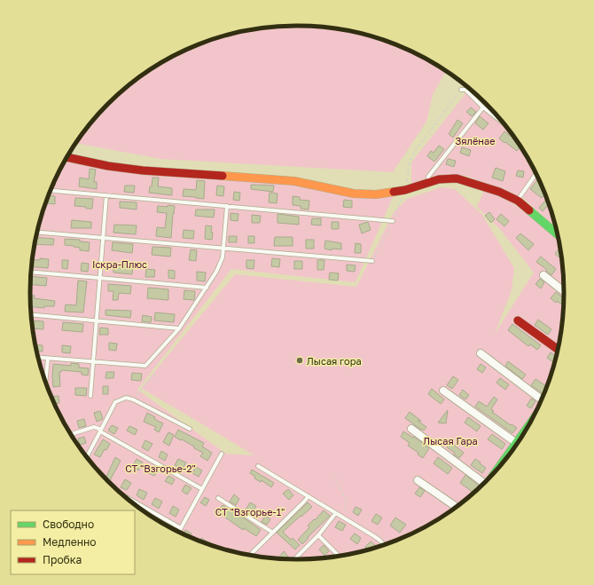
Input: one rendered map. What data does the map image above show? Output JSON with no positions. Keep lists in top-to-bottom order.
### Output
{
  "parks": [
    "Зялёнае",
    "Іскра-Плюс",
    "Лысая Гара",
    "СТ \"Взгорье-2\"",
    "СТ \"Взгорье-1\""
  ],
  "places": ["Лысая гора"],
  "legend": ["Свободно", "Медленно", "Пробка"]
}
